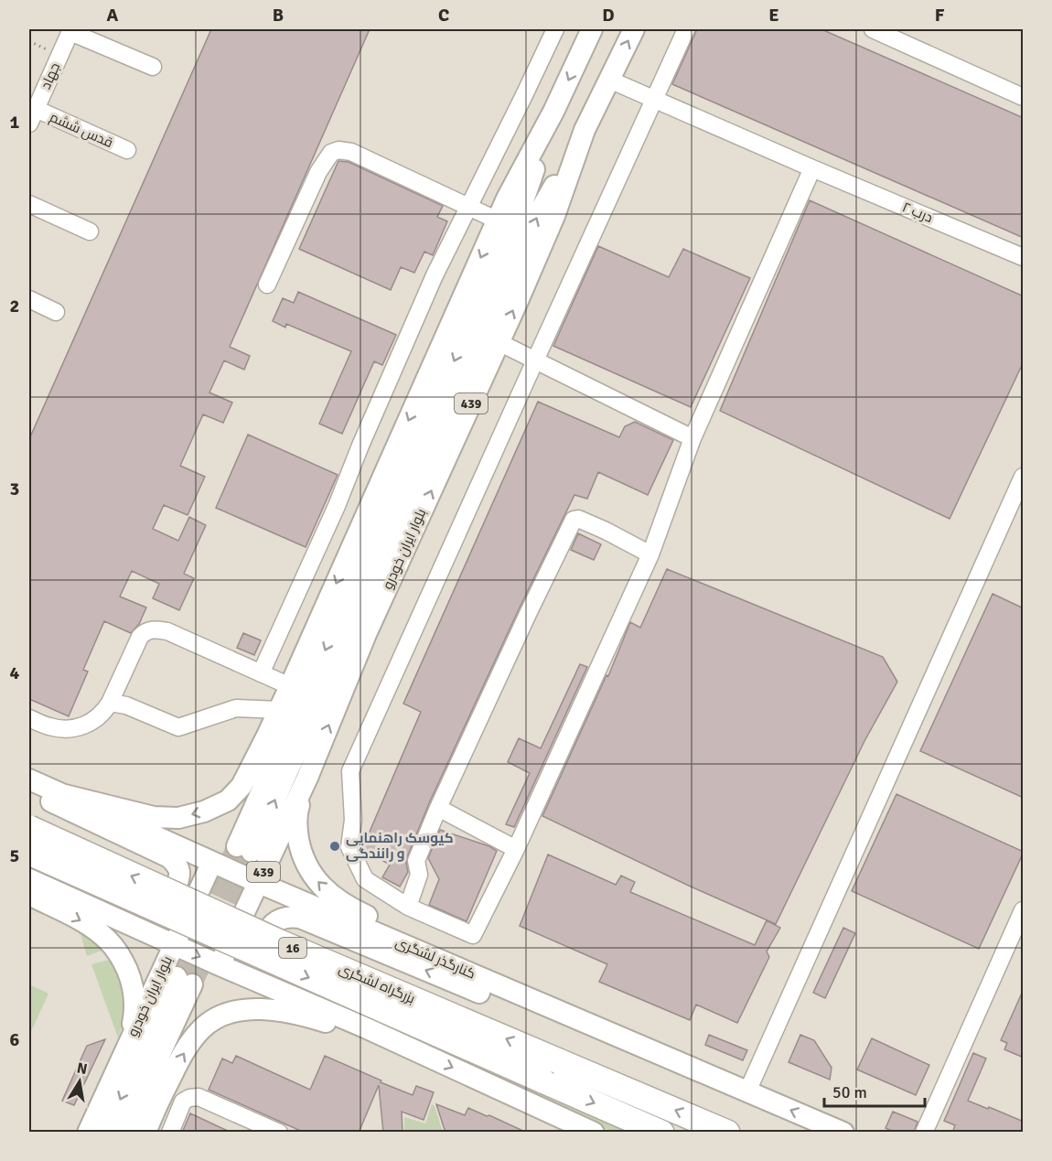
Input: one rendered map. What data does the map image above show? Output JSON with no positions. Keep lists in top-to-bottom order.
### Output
{
  "streets": {
    "highway": ["16", "بزرگراه لشگری"],
    "main road": ["439", "بلوار ایران خودرو", "کنارگذر لشگری"],
    "street": ["جهاد", "قدس ششم", "درب ۲"]
  },
  "crossings": [
    ["جهاد", "قدس ششم"],
    ["درب ۲", "بلوار ایران خودرو"],
    ["بلوار ایران خودرو", "کنارگذر لشگری"]
  ],
  "places": ["کیوسک راهنمایی و رانندگی"],
  "scale_bar": "50 m",
  "north": "top",
  "grid": {
    "columns": [
      "A",
      "B",
      "C",
      "D",
      "E",
      "F"
    ],
    "rows": [
      "1",
      "2",
      "3",
      "4",
      "5",
      "6"
    ]
  }
}
